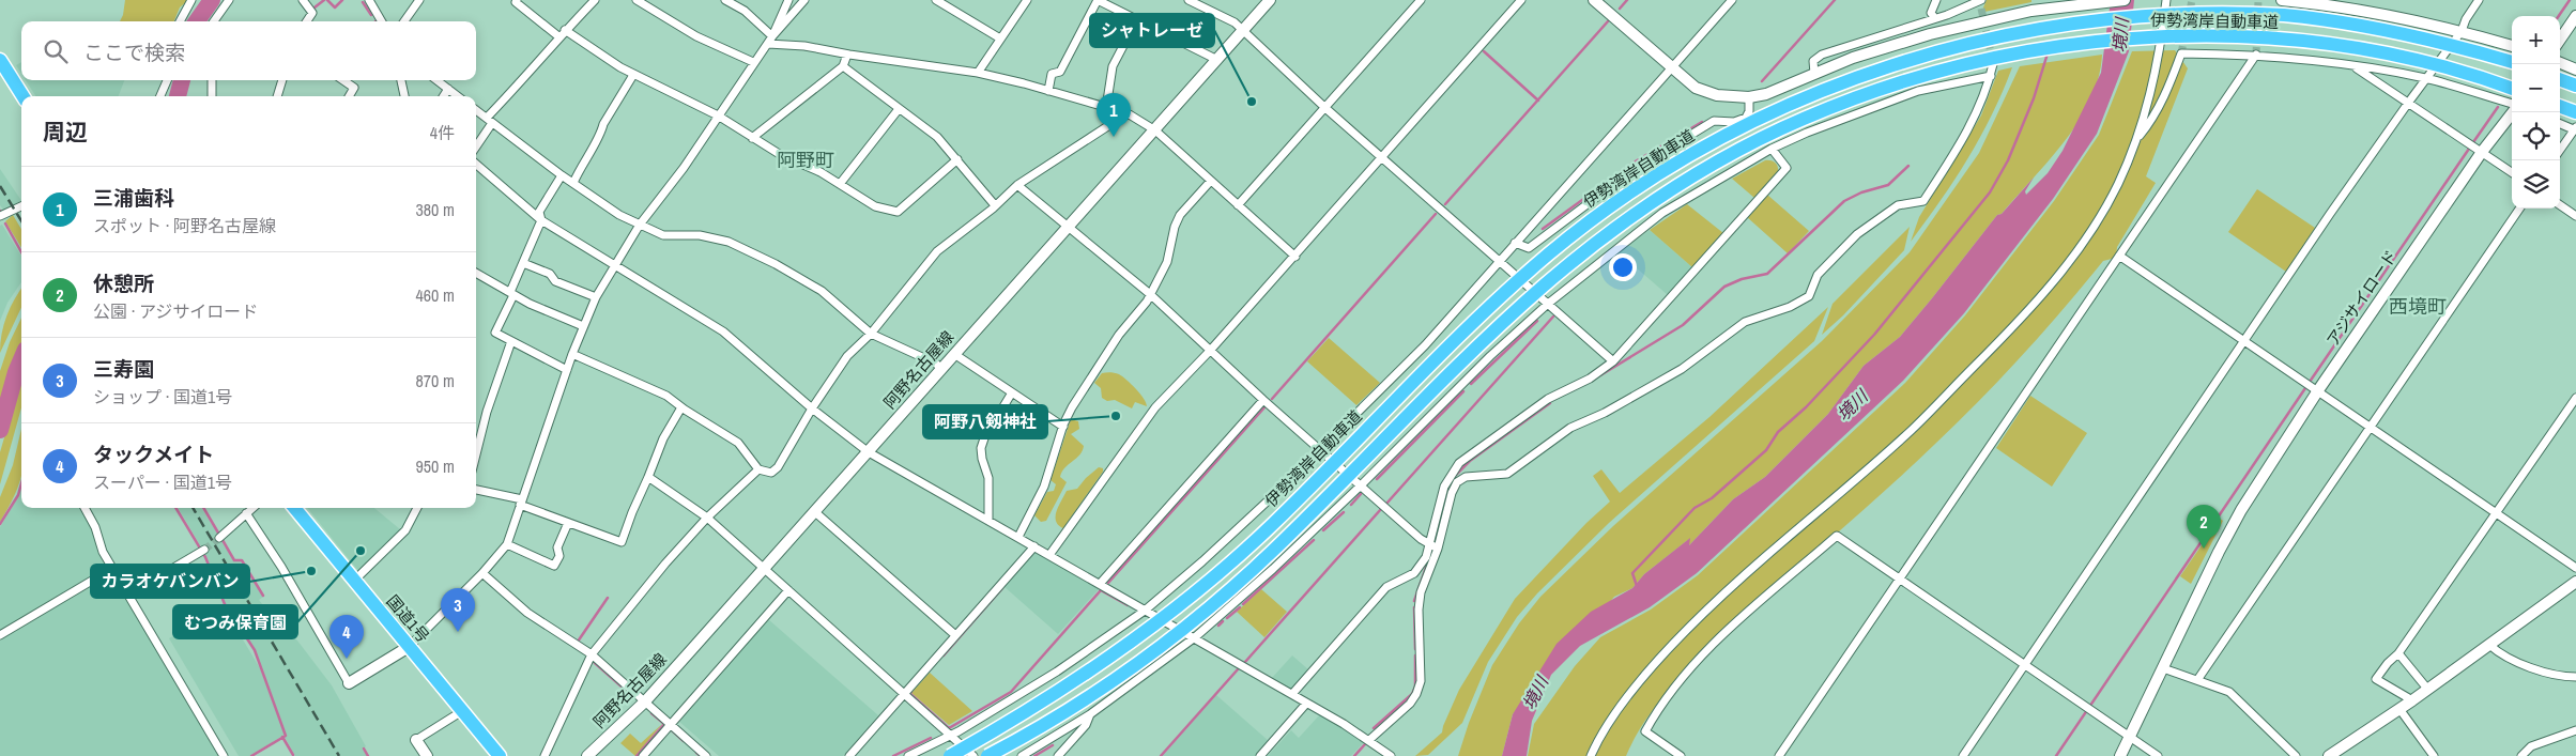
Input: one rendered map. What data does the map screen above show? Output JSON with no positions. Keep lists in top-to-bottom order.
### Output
{
  "streets": {
    "highway": ["伊勢湾岸自動車道", "国道1号"],
    "street": ["アジサイロード", "阿野名古屋線"]
  },
  "districts": ["阿野町", "西境町"],
  "water": ["境川"],
  "places": [
    "シャトレーゼ",
    "阿野八剱神社",
    "むつみ保育園",
    "カラオケバンバン"
  ],
  "page": {
    "map_buttons": ["+", "−"],
    "search": "ここで検索",
    "pins": [
      "1",
      "2",
      "3",
      "4"
    ],
    "heading": ["周辺", "4件"],
    "list": [
      {
        "mark": "1",
        "name": "三浦歯科",
        "note": "スポット · 阿野名古屋線",
        "value": "380 m"
      },
      {
        "mark": "2",
        "name": "休憩所",
        "note": "公園 · アジサイロード",
        "value": "460 m"
      },
      {
        "mark": "3",
        "name": "三寿園",
        "note": "ショップ · 国道1号",
        "value": "870 m"
      },
      {
        "mark": "4",
        "name": "タックメイト",
        "note": "スーパー · 国道1号",
        "value": "950 m"
      }
    ]
  }
}
